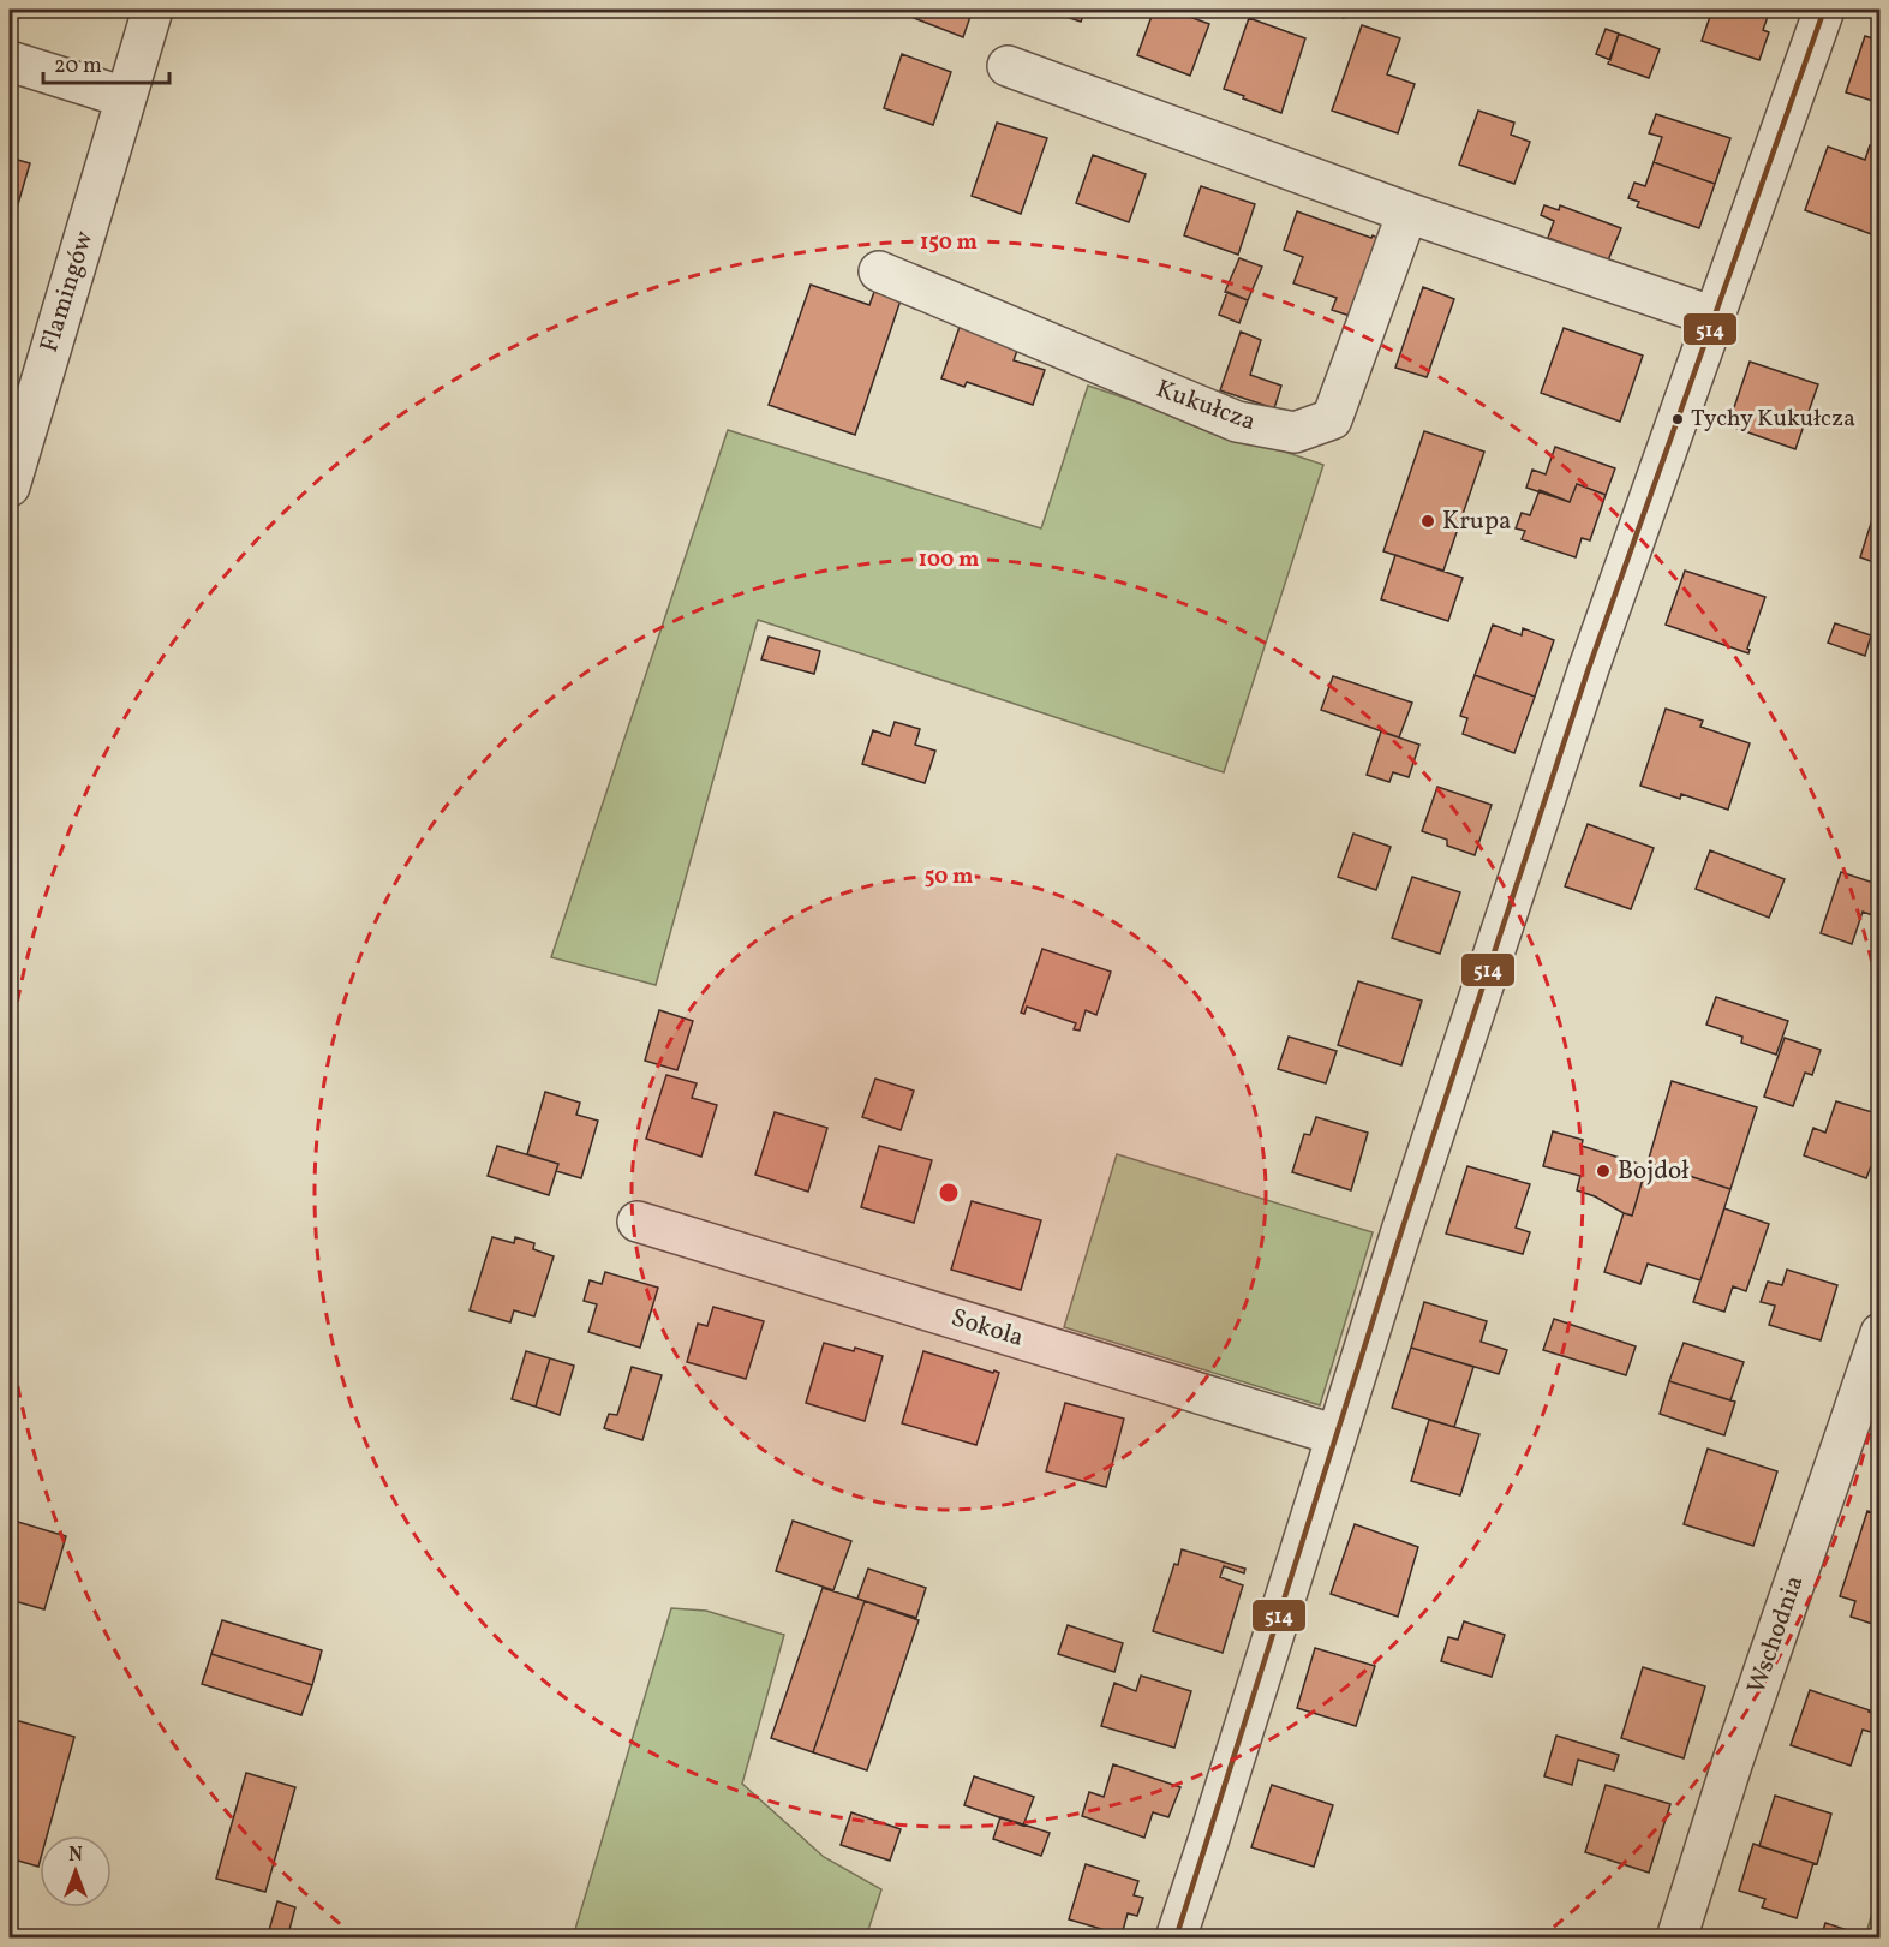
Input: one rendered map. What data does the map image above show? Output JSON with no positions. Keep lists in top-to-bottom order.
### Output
{
  "streets": {
    "street": [
      "Flamingów",
      "Kukułcza",
      "Sokola",
      "Wschodnia"
    ]
  },
  "places": ["Tychy Kukułcza", "Krupa", "Bojdoł"],
  "lines": ["transit line 514"],
  "scale_bar": "20 m",
  "north": "top",
  "rings": ["150 m", "100 m", "50 m"]
}
